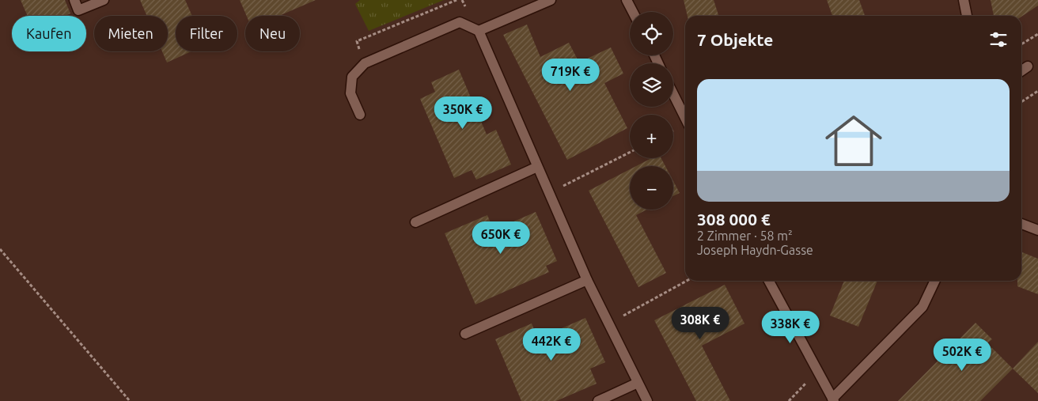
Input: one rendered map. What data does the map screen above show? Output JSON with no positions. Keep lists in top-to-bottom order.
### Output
{
  "page": {
    "map_buttons": ["+", "−"],
    "chip": [
      "Kaufen",
      "Mieten",
      "Filter",
      "Neu"
    ],
    "heading": "7 Objekte",
    "price": [
      "719K €",
      "350K €",
      "650K €",
      "308K €",
      "338K €",
      "442K €",
      "502K €"
    ],
    "list": [
      {
        "name": "308 000 €",
        "note": "2 Zimmer · 58 m² · Joseph Haydn-Gasse"
      }
    ]
  }
}
